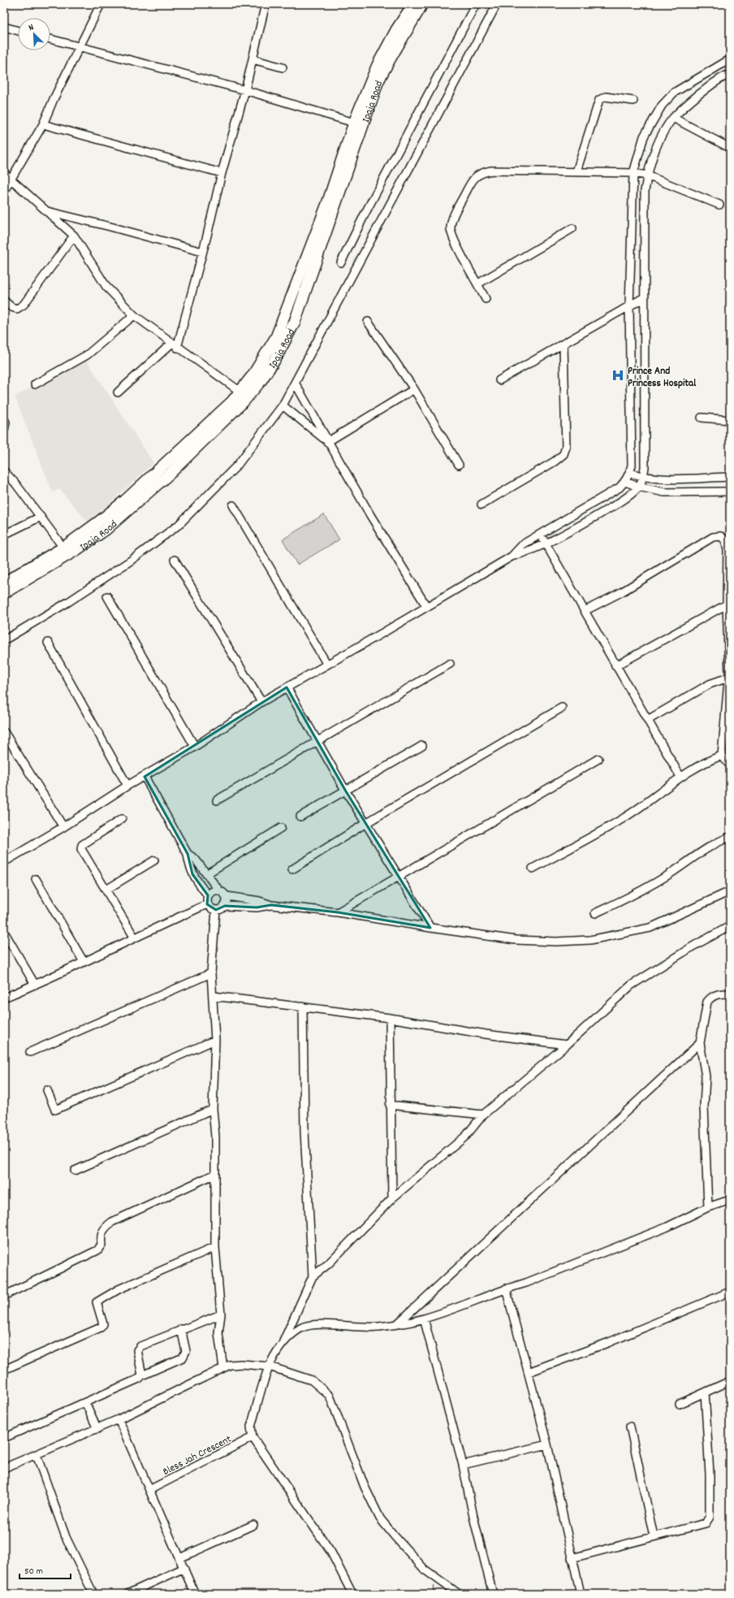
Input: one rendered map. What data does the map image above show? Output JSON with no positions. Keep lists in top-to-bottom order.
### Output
{
  "streets": {
    "main road": ["Ipaja Road"],
    "street": ["Bless Jah Crescent"]
  },
  "places": {
    "hospital": ["Prince And Princess Hospital"]
  },
  "scale_bar": "50 m",
  "north": "top left"
}
